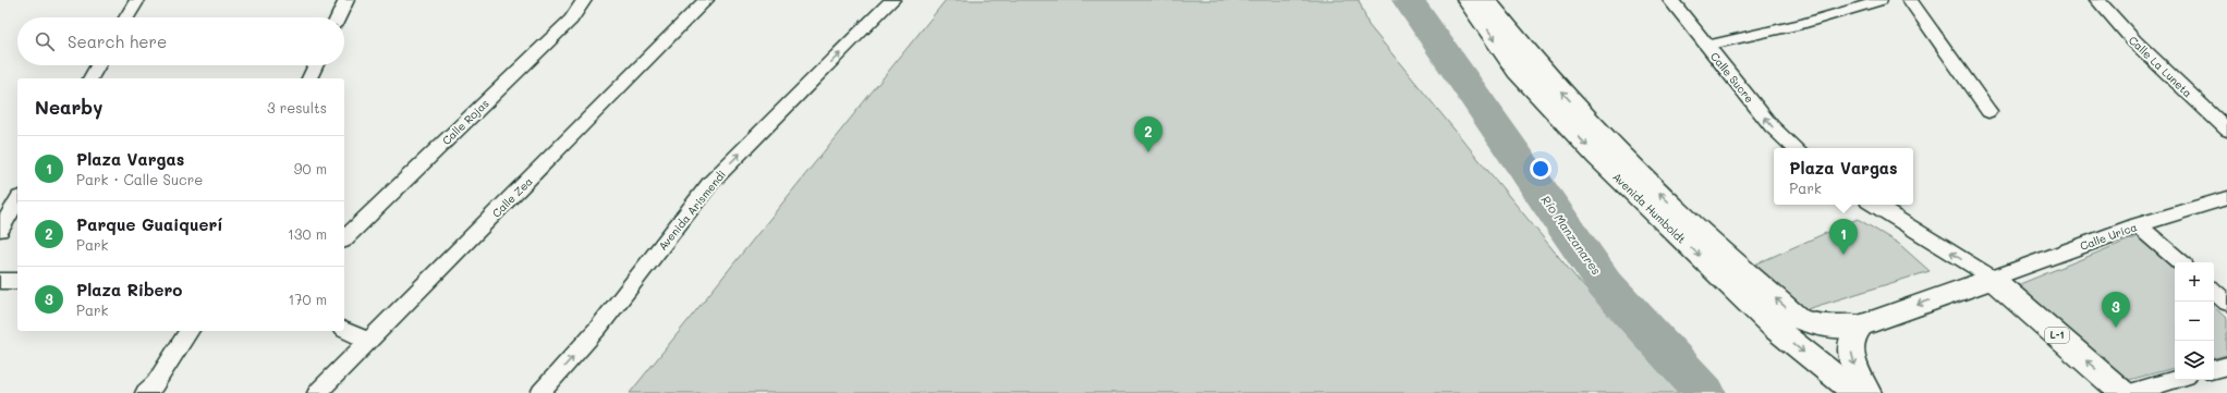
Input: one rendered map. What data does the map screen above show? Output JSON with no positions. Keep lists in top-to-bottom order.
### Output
{
  "streets": {
    "main road": ["Avenida Humboldt", "L-1"],
    "street": [
      "Calle La Luneta",
      "Calle Sucre",
      "Calle Rojas",
      "Calle Zea",
      "Avenida Arismendi",
      "Calle Urica"
    ]
  },
  "crossings": [
    ["Avenida Humboldt", "Calle Urica"],
    ["Avenida Humboldt", "L-1"],
    ["Calle Urica", "L-1"]
  ],
  "one_way": ["Calle Sucre", "Avenida Arismendi"],
  "water": ["Río Manzanares"],
  "page": {
    "search": "Search here",
    "heading": ["Nearby", "3 results"],
    "pins": ["2", "1", "3"],
    "list": [
      {
        "mark": "1",
        "name": "Plaza Vargas",
        "note": "Park · Calle Sucre",
        "value": "90 m"
      },
      {
        "mark": "2",
        "name": "Parque Guaiquerí",
        "note": "Park",
        "value": "130 m"
      },
      {
        "mark": "3",
        "name": "Plaza Ribero",
        "note": "Park",
        "value": "170 m"
      }
    ],
    "popup": ["Plaza Vargas", "Park"],
    "map_buttons": ["+", "−"]
  }
}
